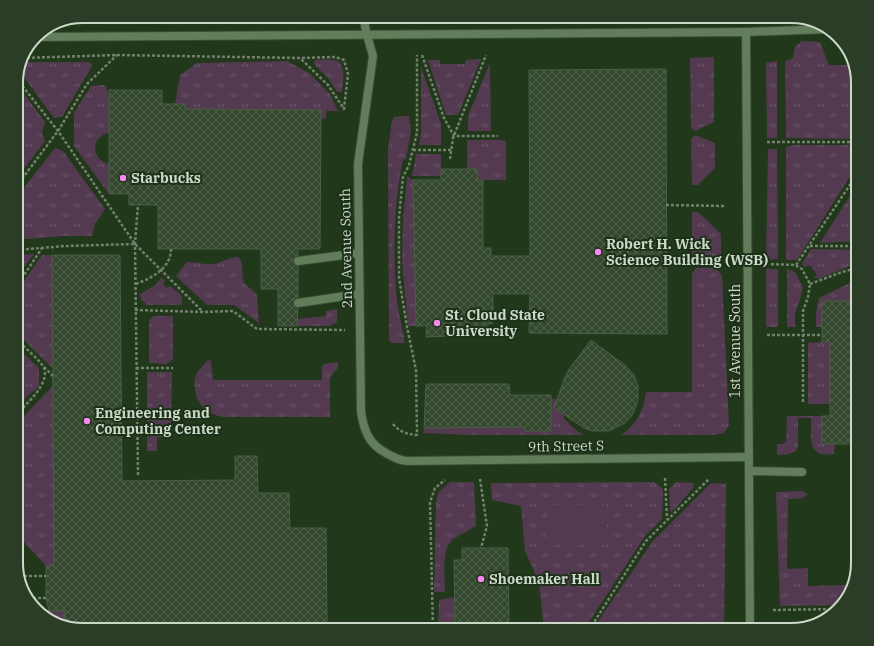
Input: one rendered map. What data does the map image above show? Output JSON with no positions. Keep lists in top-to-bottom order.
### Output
{
  "streets": {
    "street": ["2nd Avenue South", "1st Avenue South", "9th Street S"]
  },
  "crossings": [
    ["2nd Avenue South", "9th Street S"],
    ["1st Avenue South", "9th Street S"]
  ],
  "places": [
    "Starbucks",
    "Robert H. Wick Science Building (WSB)",
    "St. Cloud State University",
    "Engineering and Computing Center",
    "Shoemaker Hall"
  ]
}
